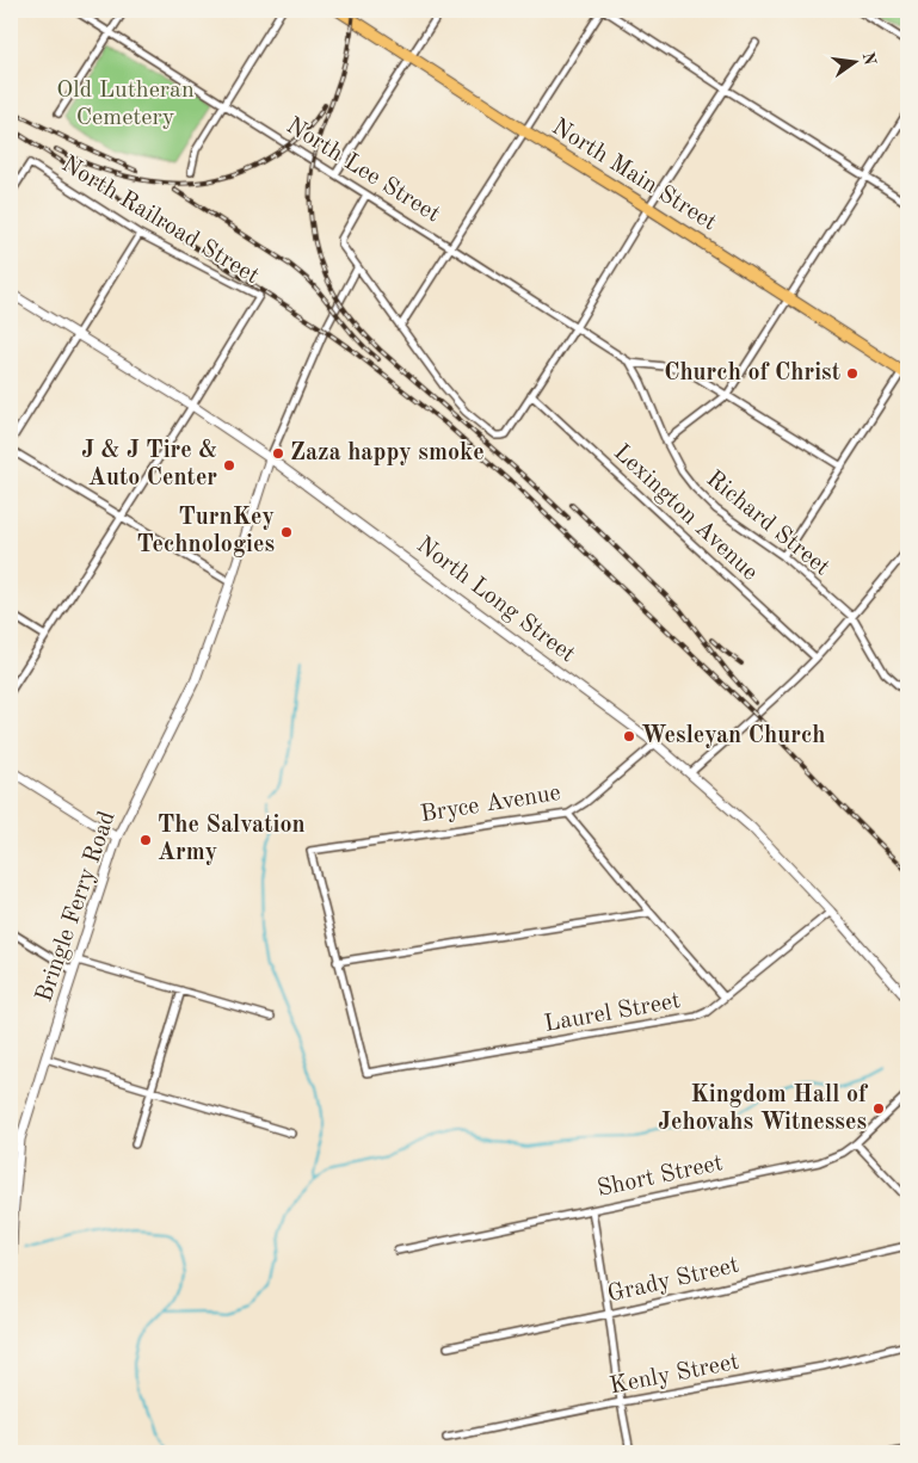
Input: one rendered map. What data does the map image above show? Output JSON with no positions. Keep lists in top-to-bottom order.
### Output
{
  "streets": {
    "main road": ["North Main Street"],
    "street": [
      "North Lee Street",
      "North Railroad Street",
      "Lexington Avenue",
      "Richard Street",
      "North Long Street",
      "Bryce Avenue",
      "Bringle Ferry Road",
      "Laurel Street",
      "Short Street",
      "Grady Street",
      "Kenly Street"
    ]
  },
  "crossings": [
    ["North Lee Street", "Richard Street"],
    ["North Railroad Street", "North Long Street"],
    ["North Long Street", "Bryce Avenue"],
    ["North Long Street", "Bringle Ferry Road"],
    ["North Long Street", "Laurel Street"],
    ["Bryce Avenue", "Laurel Street"]
  ],
  "parks": ["Old Lutheran Cemetery"],
  "places": [
    "Church of Christ",
    "Zaza happy smoke",
    "J & J Tire & Auto Center",
    "TurnKey Technologies",
    "Wesleyan Church",
    "The Salvation Army",
    "Kingdom Hall of Jehovahs Witnesses"
  ],
  "north": "right"
}
